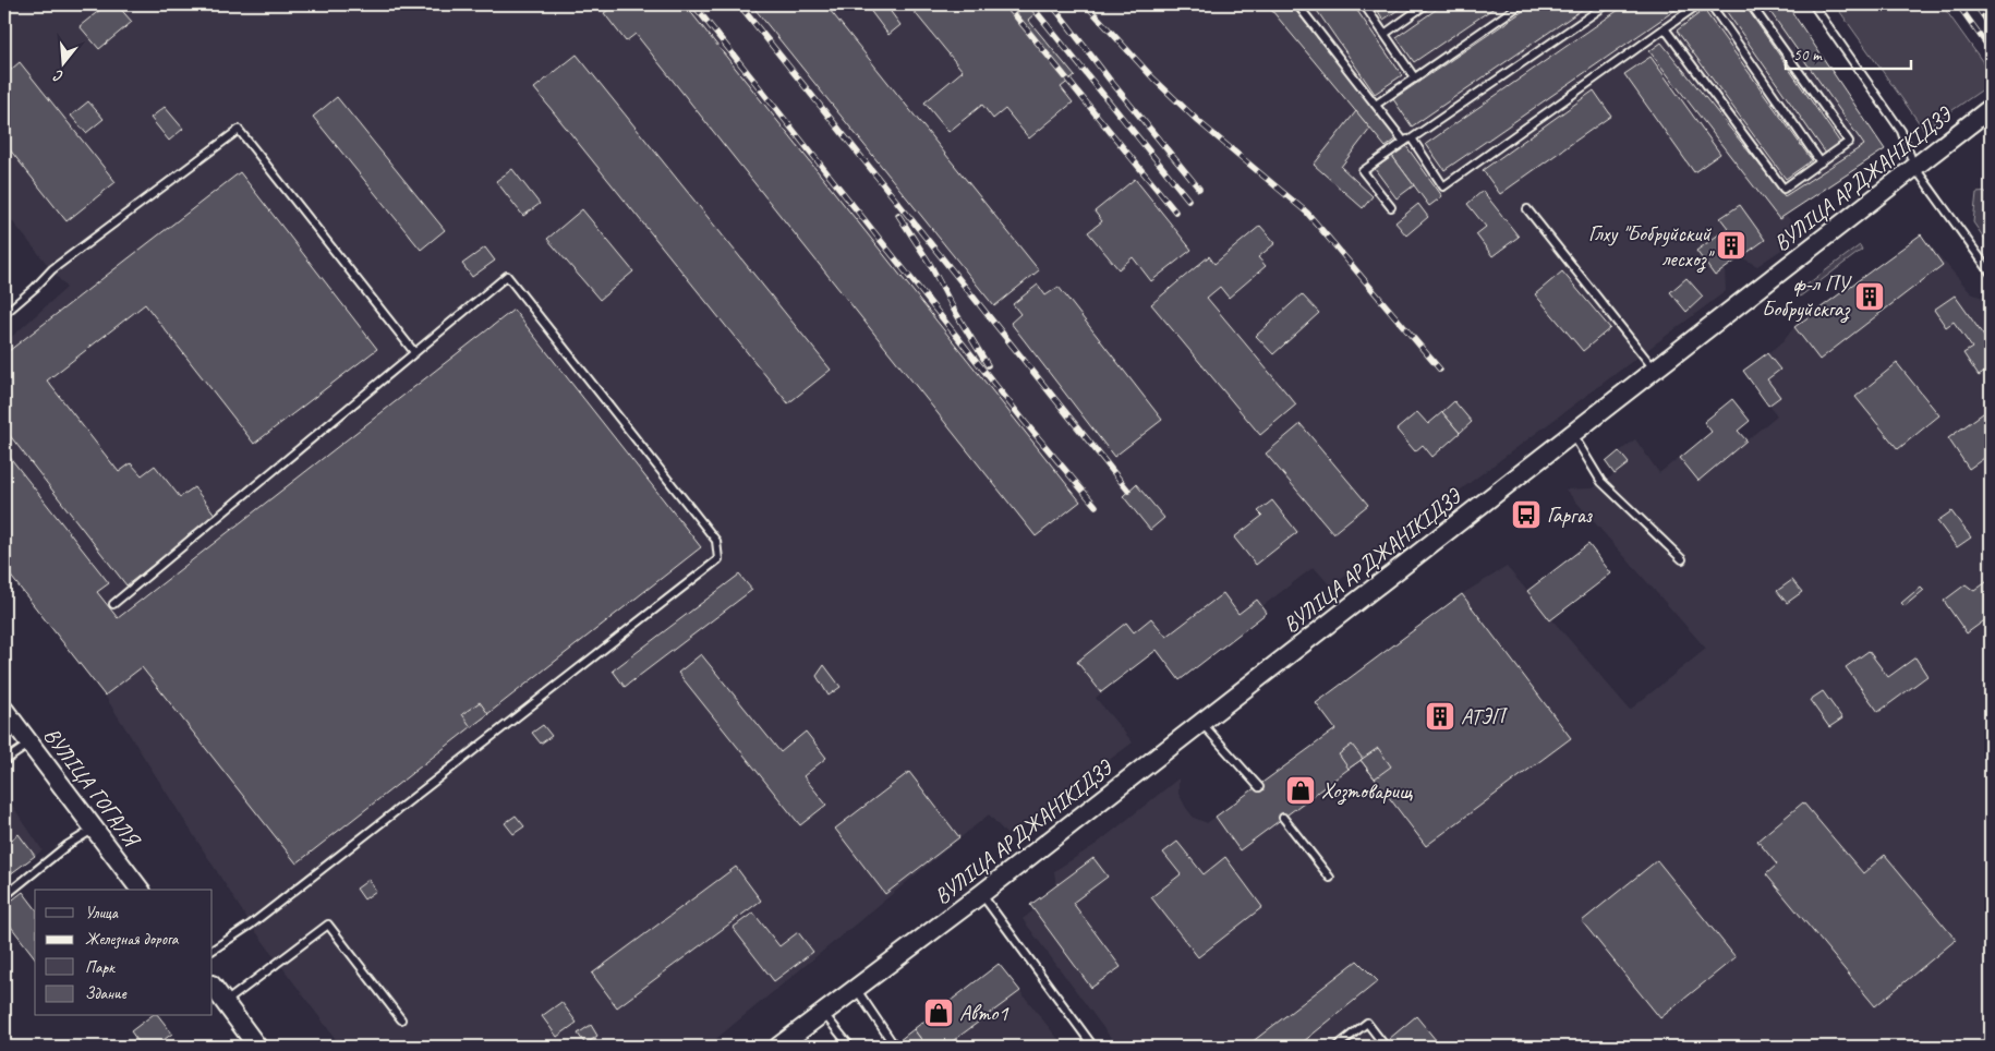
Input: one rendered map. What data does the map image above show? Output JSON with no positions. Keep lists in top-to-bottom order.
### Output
{
  "streets": {
    "main road": ["ВУЛІЦА АРДЖАНІКІДЗЭ", "ВУЛІЦА ГОГАЛЯ"]
  },
  "places": {
    "building": ["Глху \"Бобруйский лесхоз\"", "ф-л ПУ Бобруйскгаз", "АТЭП"],
    "bus stop": ["Гаргаз"],
    "shop": ["Хозтоварищ", "Авто1"]
  },
  "legend": [
    "Улица",
    "Железная дорога",
    "Парк",
    "Здание"
  ],
  "scale_bar": "50 m",
  "north": "bottom"
}
